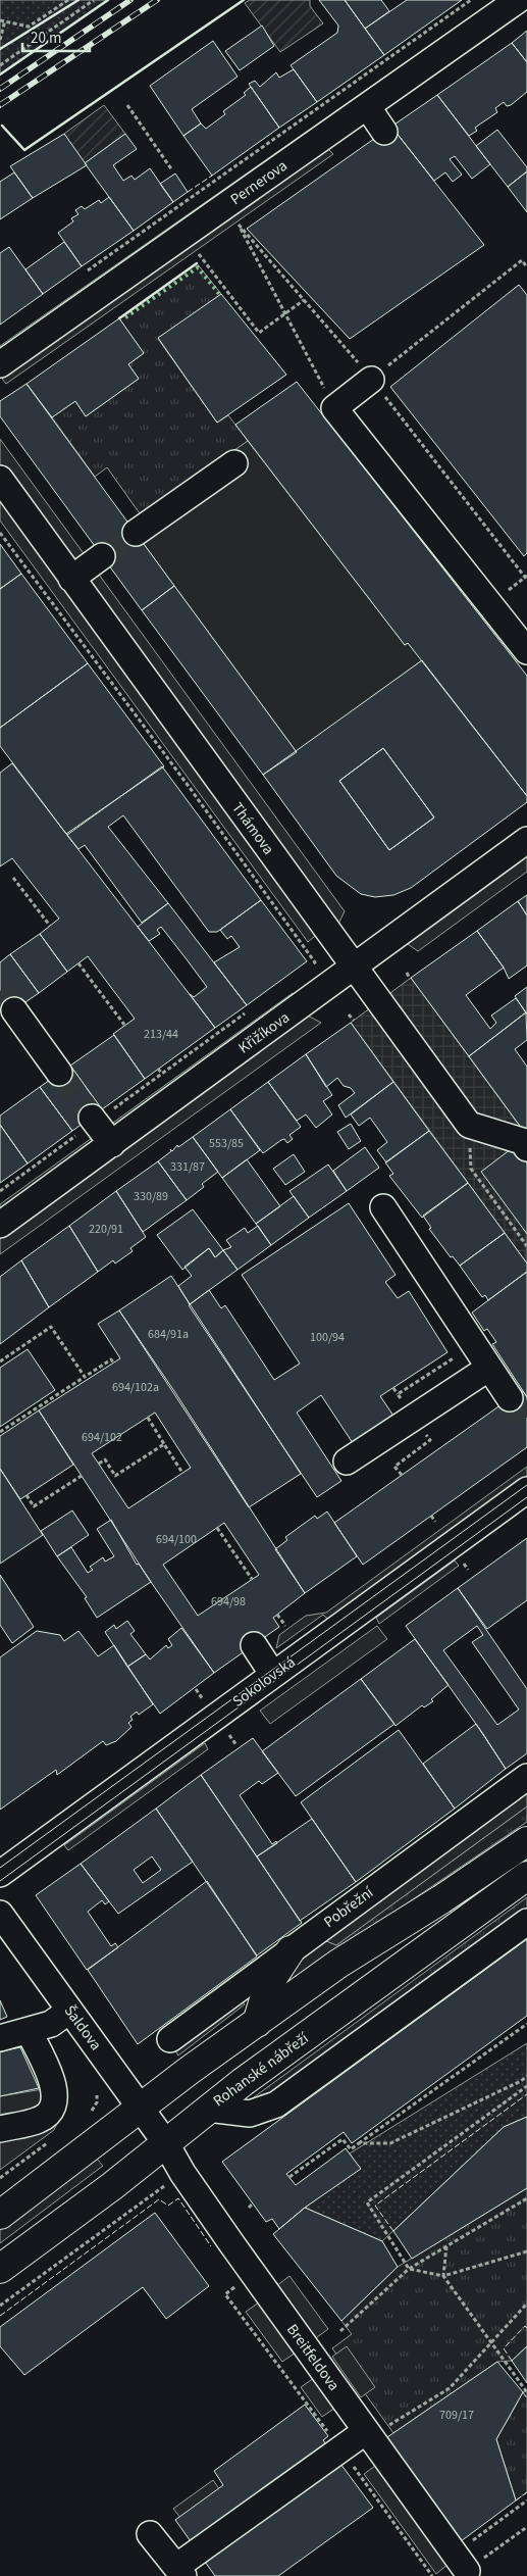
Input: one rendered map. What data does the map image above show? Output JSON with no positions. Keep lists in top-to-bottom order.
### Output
{
  "streets": {
    "main road": ["Rohanské nábřeží"],
    "street": [
      "Pernerova",
      "Thámova",
      "Křižíkova",
      "Sokolovská",
      "Pobřežní",
      "Šaldova",
      "Breitfeldova"
    ]
  },
  "crossings": [
    ["Thámova", "Křižíkova"],
    ["Šaldova", "Rohanské nábřeží"],
    ["Šaldova", "Breitfeldova"],
    ["Rohanské nábřeží", "Breitfeldova"]
  ],
  "house_numbers": [
    "213/44",
    "553/85",
    "331/87",
    "330/89",
    "220/91",
    "684/91a",
    "100/94",
    "694/102a",
    "694/102",
    "694/100",
    "694/98",
    "709/17"
  ],
  "scale_bar": "20 m"
}
